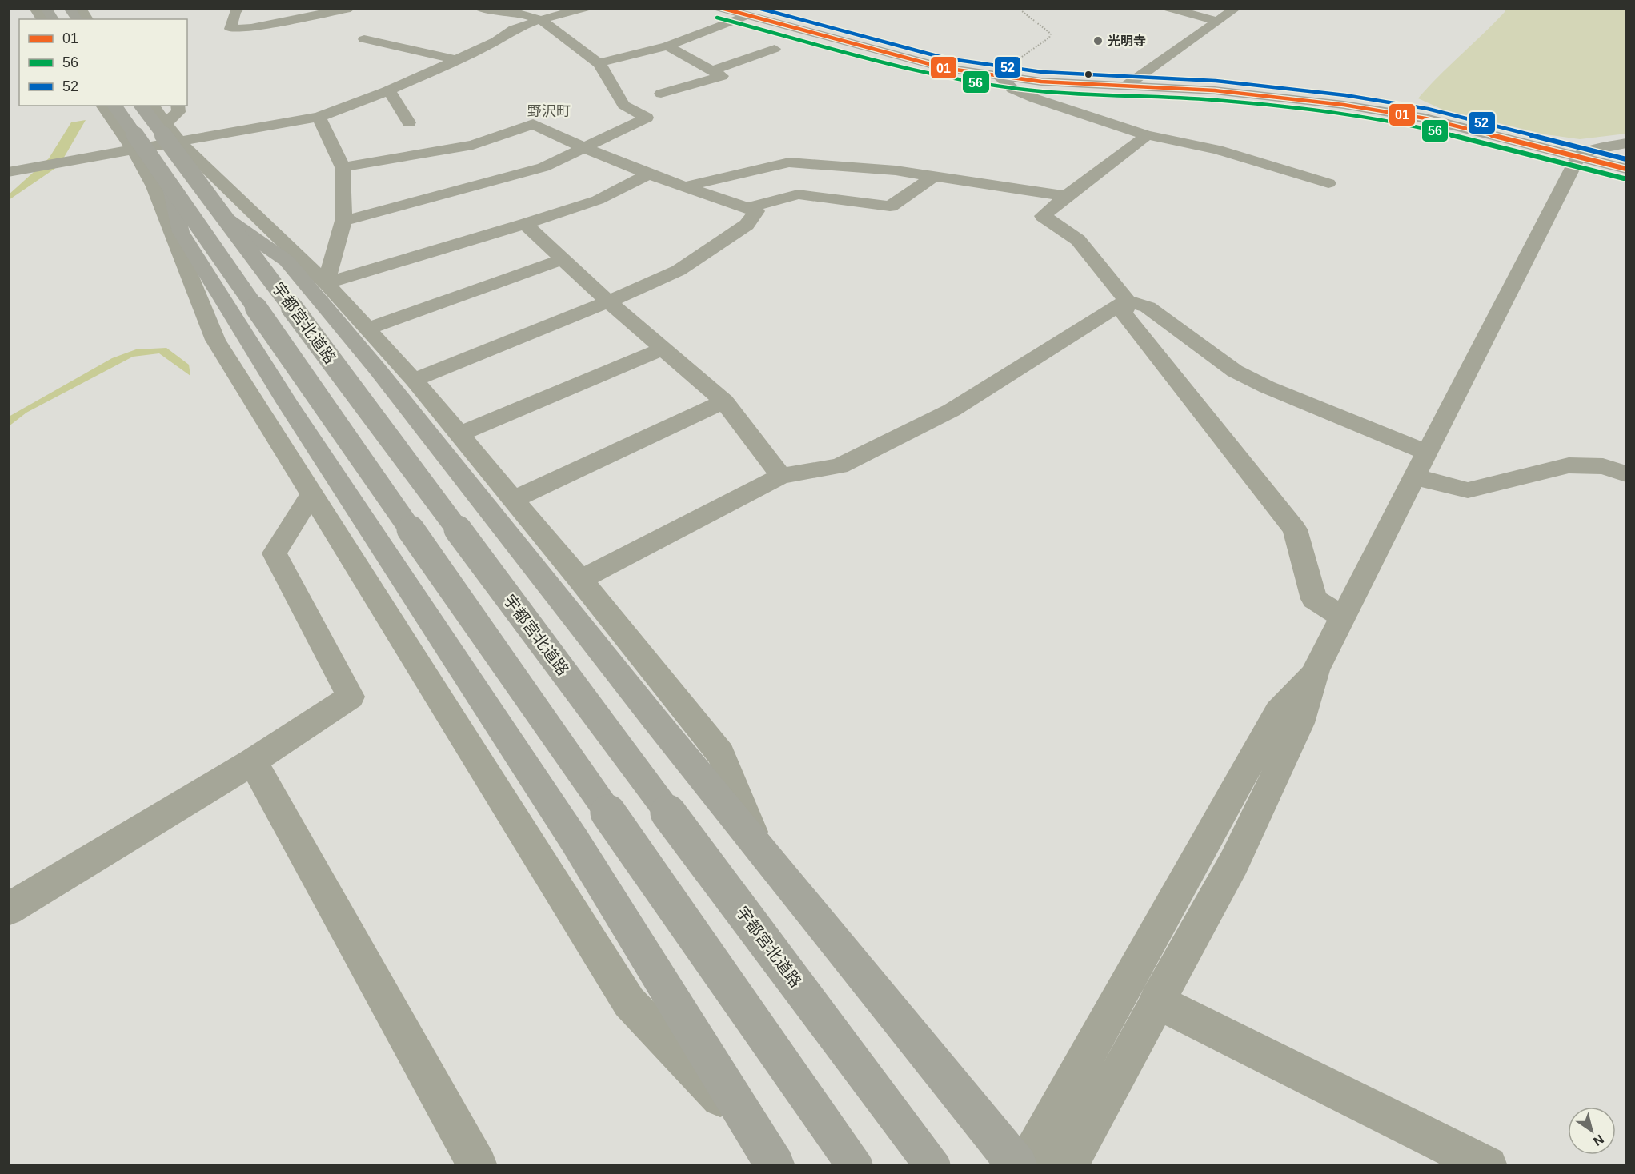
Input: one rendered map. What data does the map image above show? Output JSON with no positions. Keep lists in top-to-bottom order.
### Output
{
  "streets": {
    "highway": ["宇都宮北道路"]
  },
  "districts": ["野沢町"],
  "places": ["光明寺"],
  "lines": ["transit line 01", "transit line 52", "transit line 56"],
  "legend": ["01", "56", "52"],
  "north": "bottom right"
}
